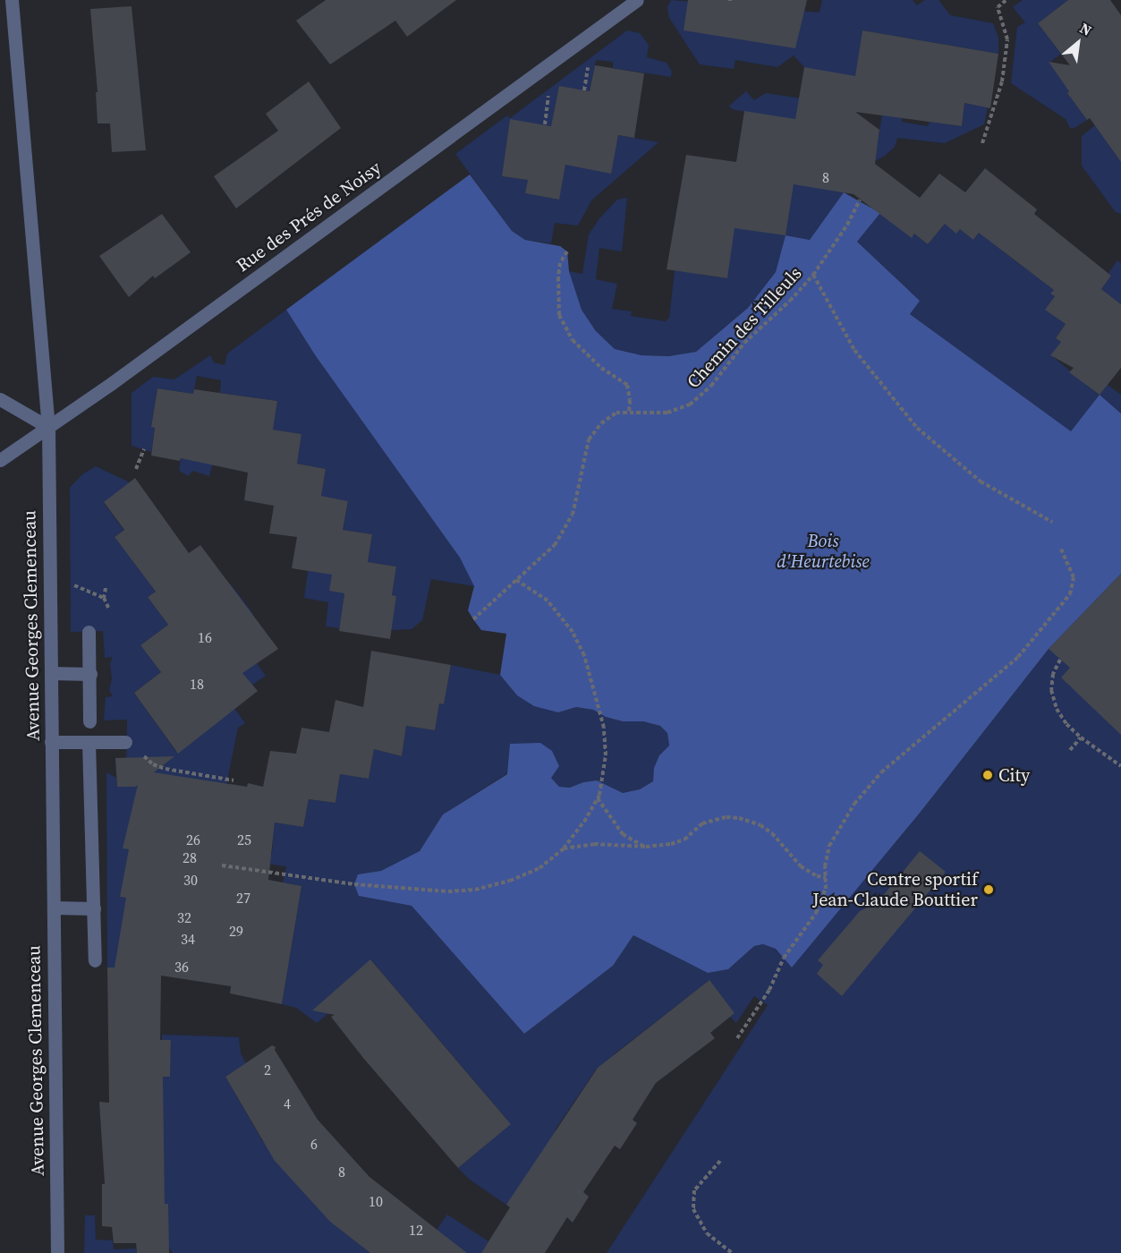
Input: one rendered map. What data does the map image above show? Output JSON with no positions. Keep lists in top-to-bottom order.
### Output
{
  "streets": {
    "street": ["Rue des Prés de Noisy", "Avenue Georges Clemenceau"],
    "path": ["Chemin des Tilleuls"]
  },
  "crossings": [
    ["Rue des Prés de Noisy", "Avenue Georges Clemenceau"]
  ],
  "parks": ["Bois d'Heurtebise"],
  "places": ["City", "Centre sportif Jean-Claude Bouttier"],
  "house_numbers": [
    "8",
    "16",
    "18",
    "26",
    "25",
    "28",
    "30",
    "27",
    "32",
    "29",
    "34",
    "36",
    "2",
    "4",
    "6",
    "8",
    "10",
    "12"
  ],
  "north": "top right"
}
